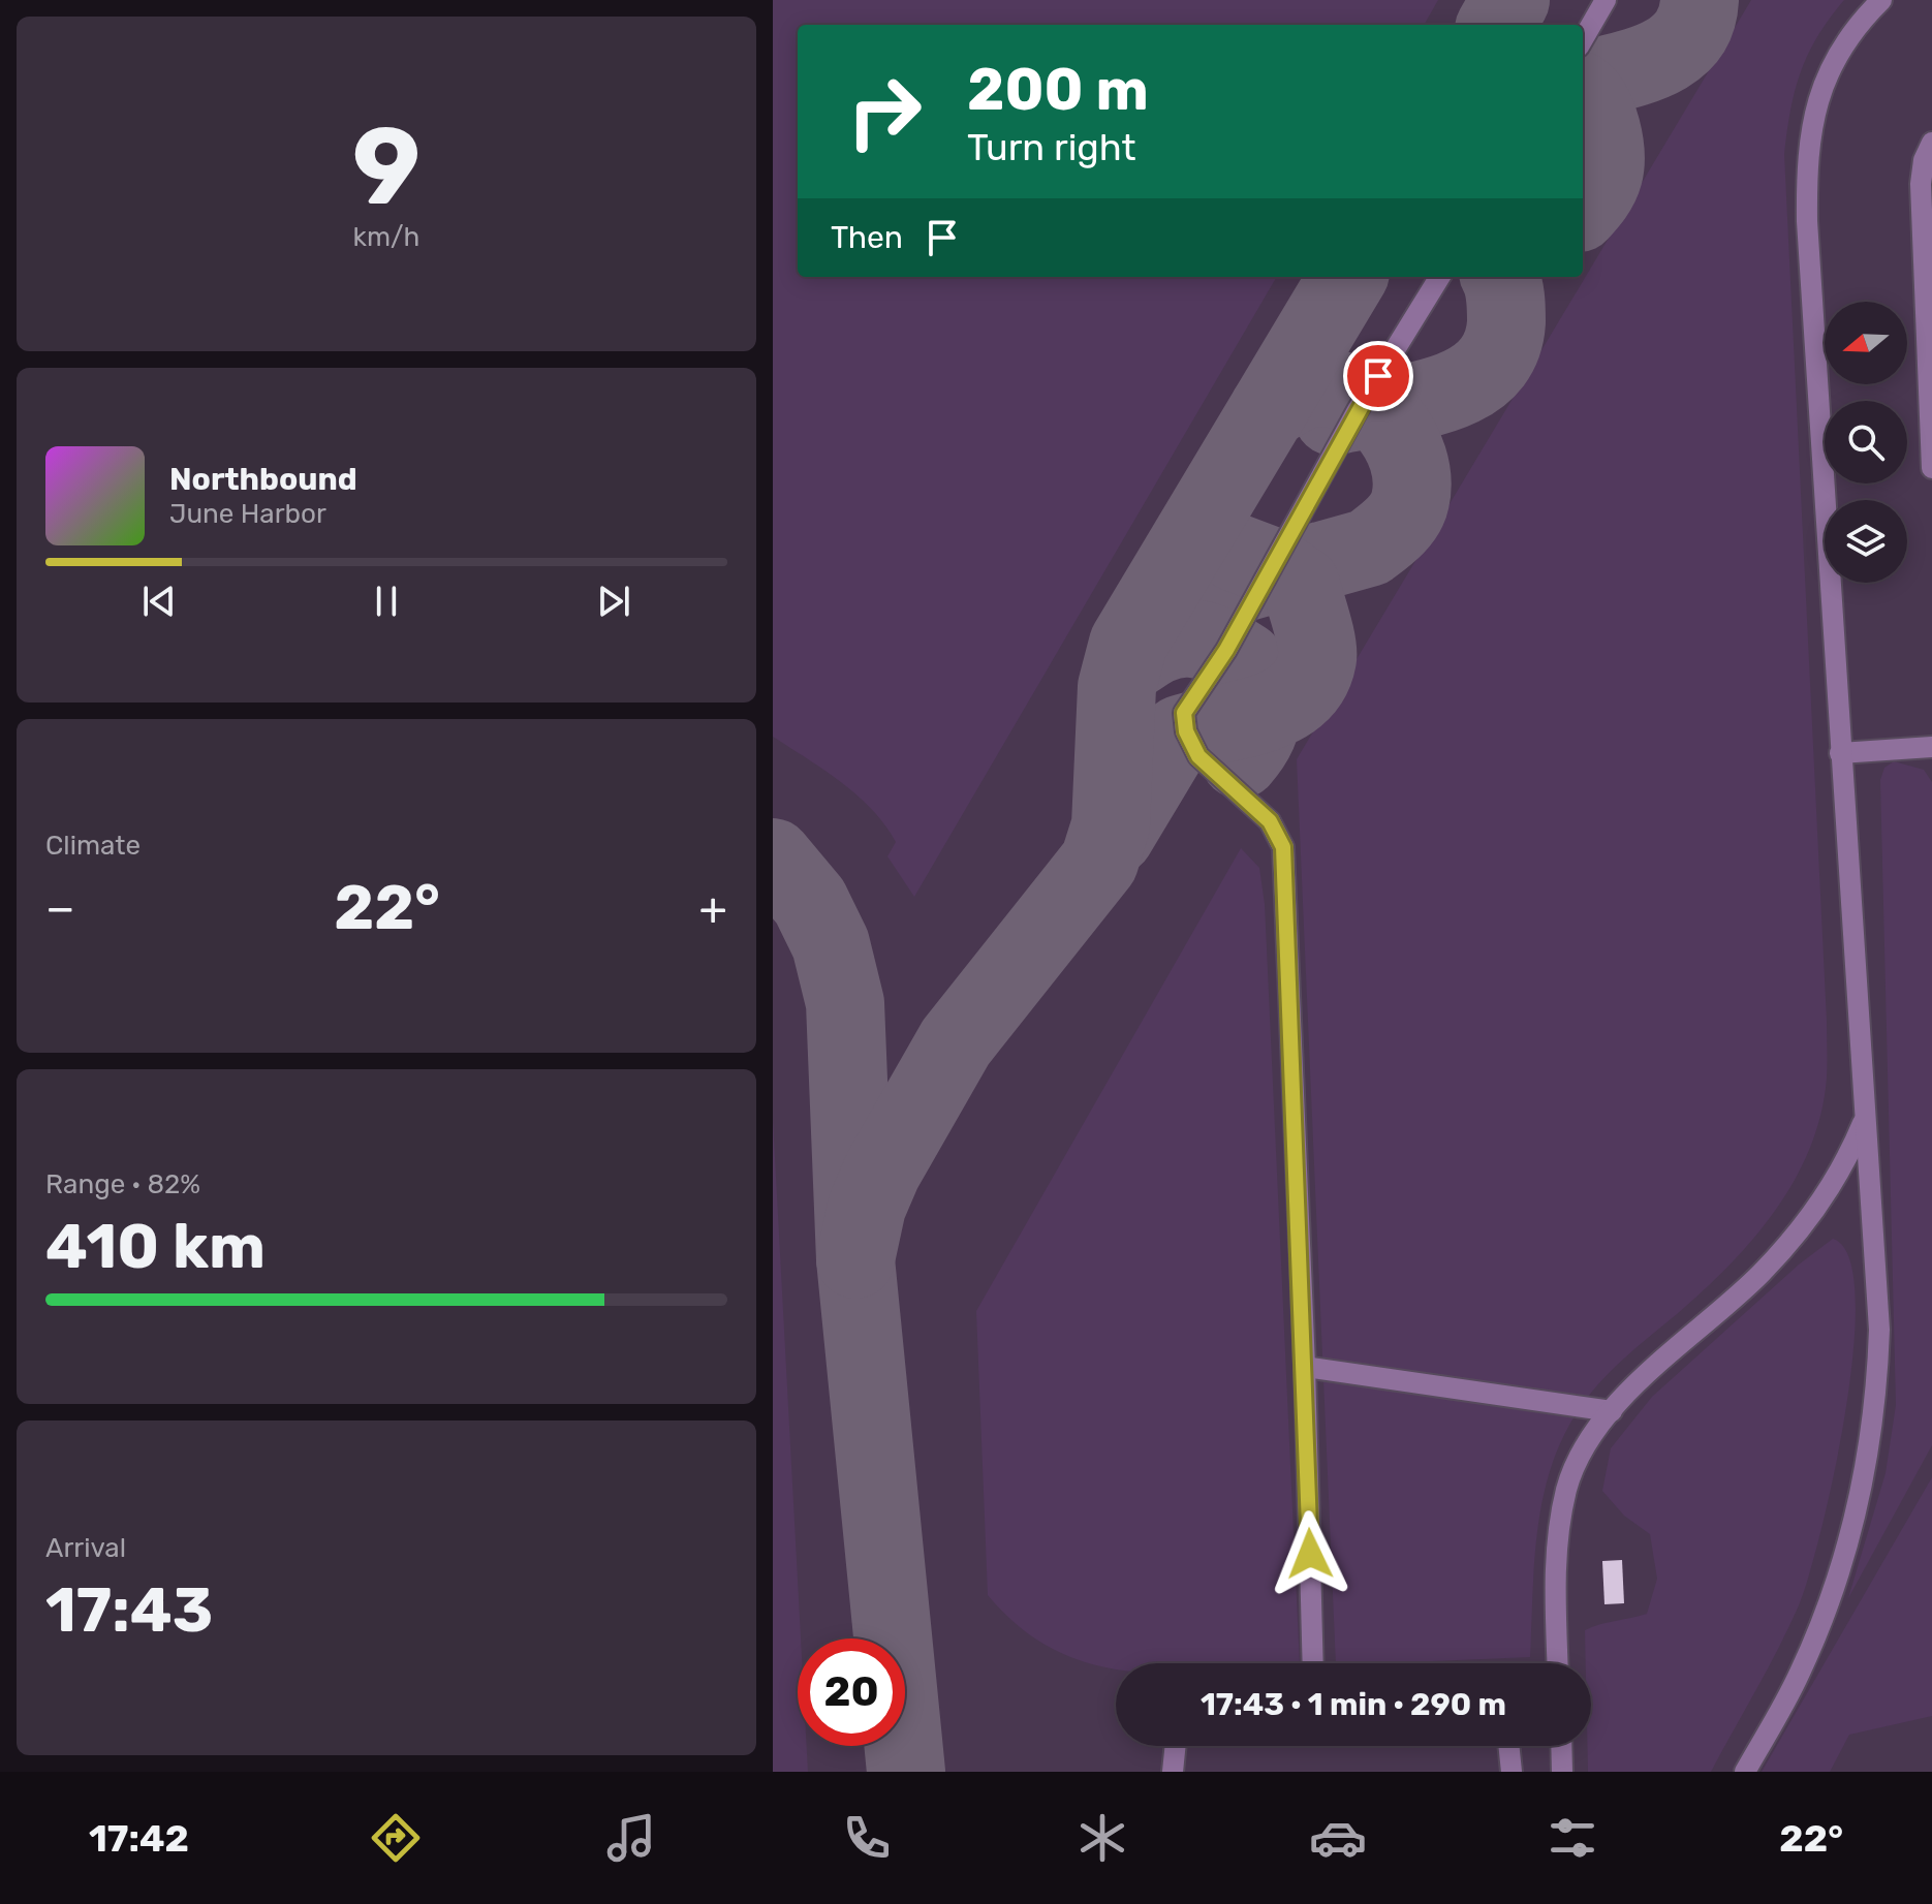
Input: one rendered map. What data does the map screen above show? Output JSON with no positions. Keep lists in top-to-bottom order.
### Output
{
  "north": "left",
  "page": {
    "tile": [
      ["9", "km/h"],
      "Climate",
      ["Range · 82%", "410 km"],
      ["Arrival", "17:43"]
    ],
    "turn": ["200 m", "Turn right"],
    "then": "Then",
    "song": ["Northbound", "June Harbor"],
    "heat": ["−", "22°", "+"],
    "limit": "20",
    "trip": "17:43 · 1 min · 290 m",
    "tabs": ["17:42", "22°"]
  }
}
